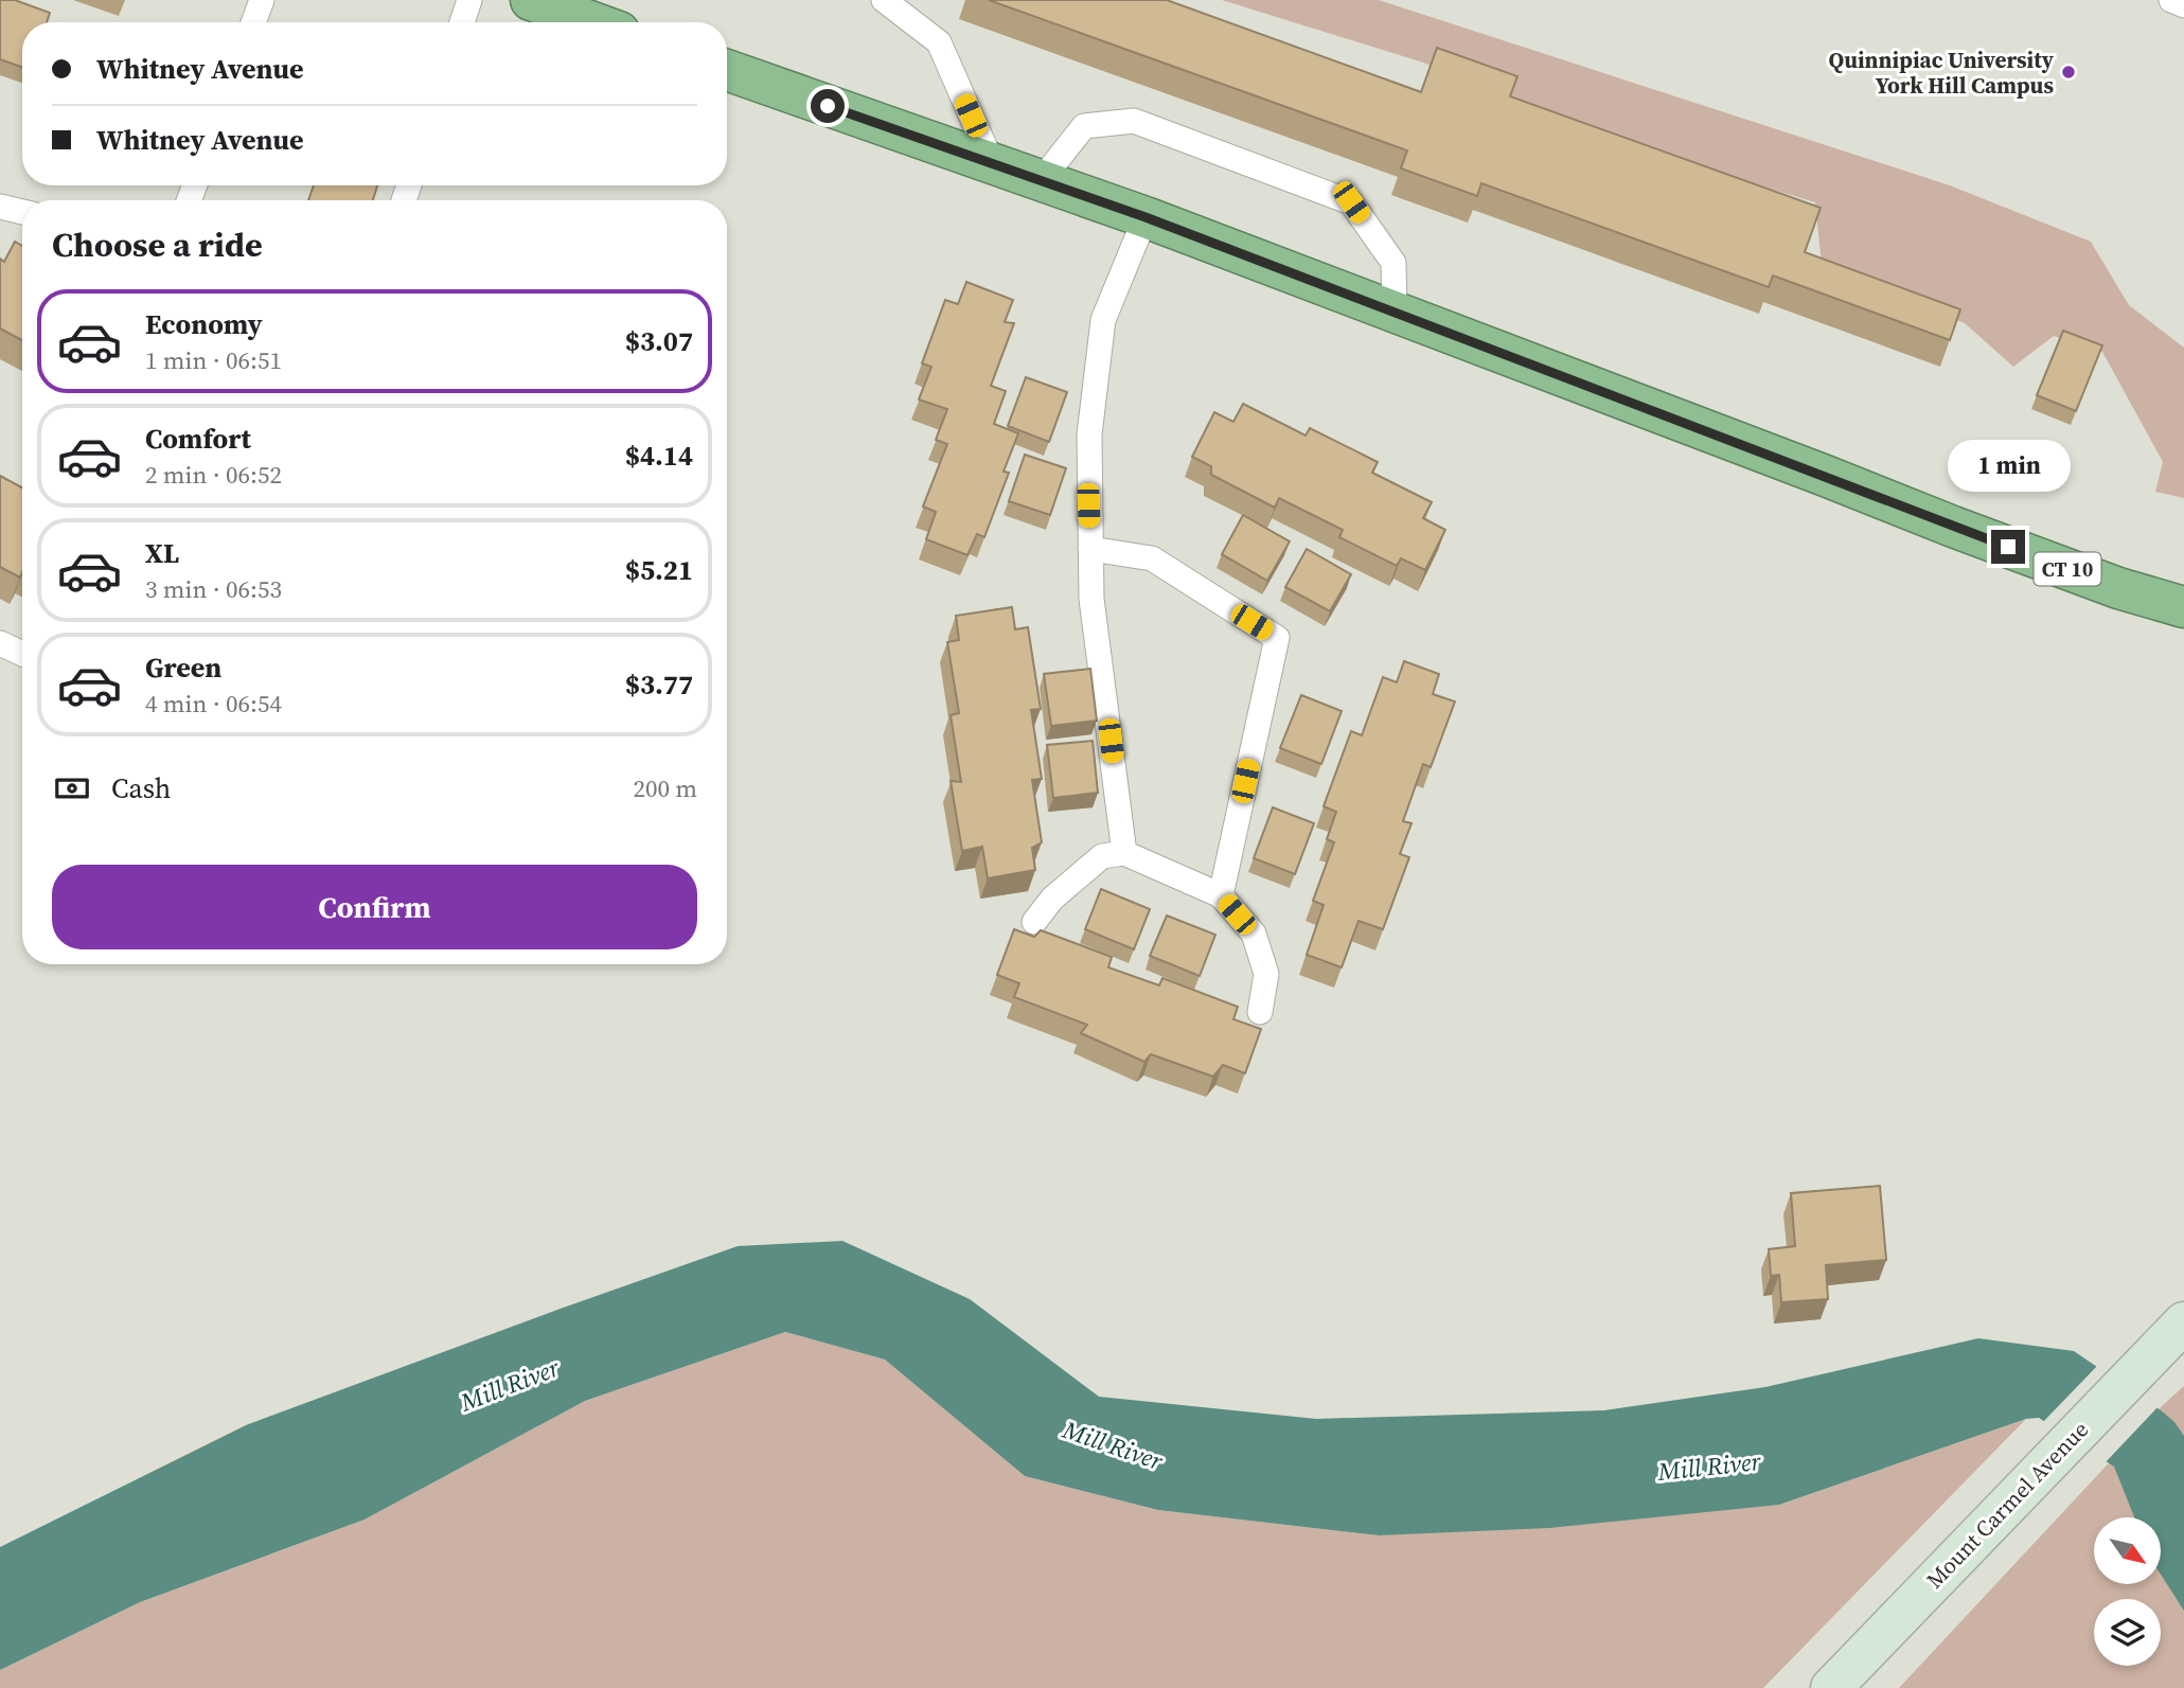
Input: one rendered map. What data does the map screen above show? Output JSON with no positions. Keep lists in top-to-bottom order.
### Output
{
  "streets": {
    "highway": ["CT 10"],
    "main road": ["Mount Carmel Avenue"]
  },
  "water": ["Mill River"],
  "places": ["Quinnipiac University York Hill Campus"],
  "north": "bottom right",
  "page": {
    "banner": ["Whitney Avenue", "Whitney Avenue"],
    "heading": "Choose a ride",
    "list": [
      {
        "name": "Economy",
        "note": "1 min · 06:51",
        "value": "$3.07"
      },
      {
        "name": "Comfort",
        "note": "2 min · 06:52",
        "value": "$4.14"
      },
      {
        "name": "XL",
        "note": "3 min · 06:53",
        "value": "$5.21"
      },
      {
        "name": "Green",
        "note": "4 min · 06:54",
        "value": "$3.77"
      }
    ],
    "bubble": "1 min",
    "pay": ["Cash", "200 m"],
    "buttons": "Confirm"
  }
}
